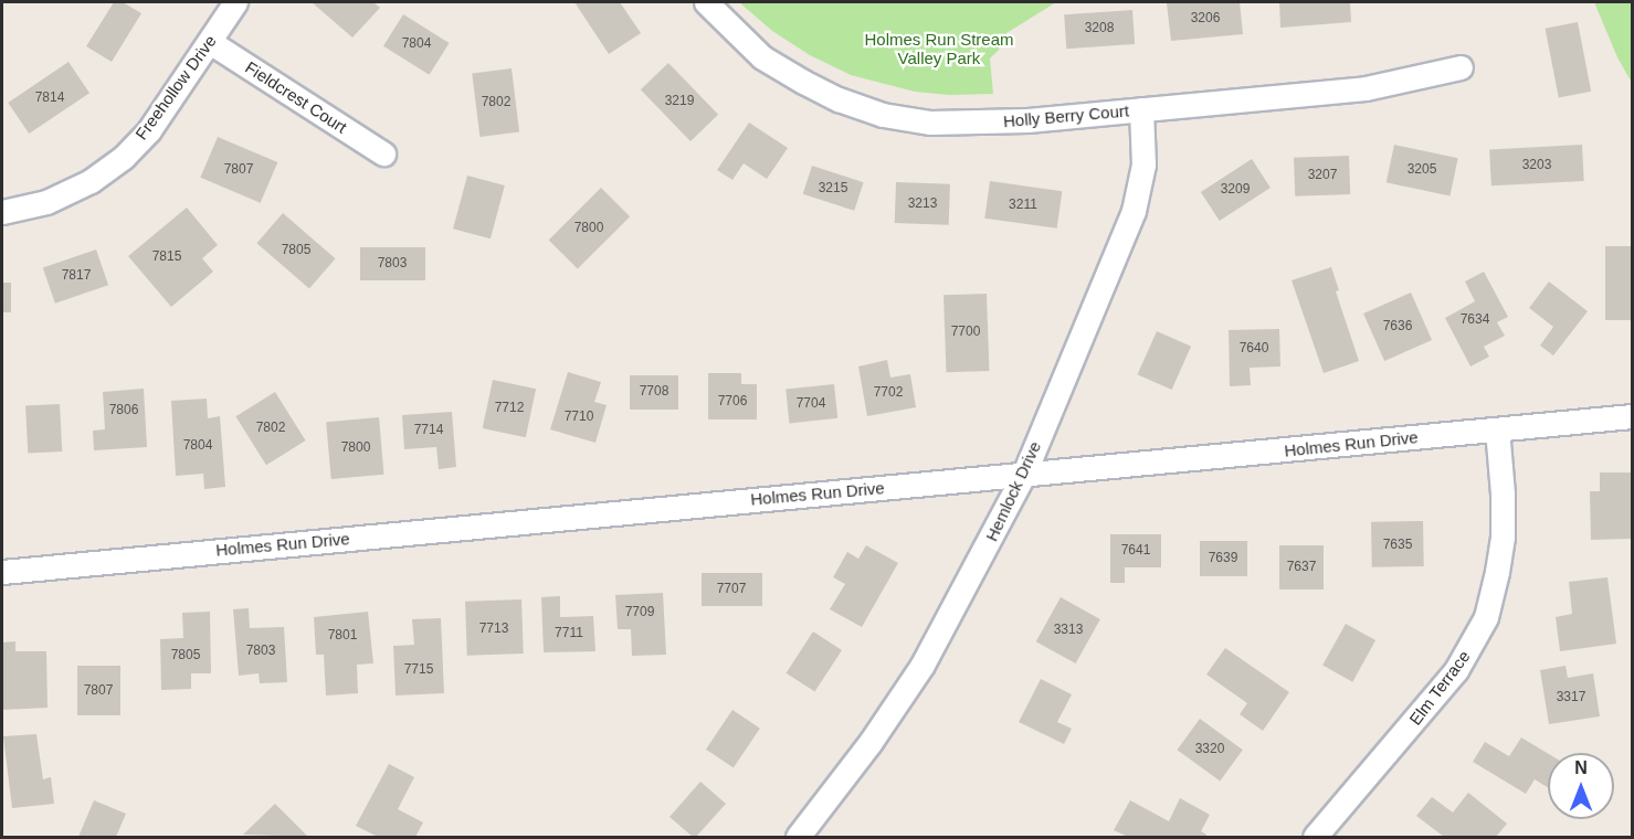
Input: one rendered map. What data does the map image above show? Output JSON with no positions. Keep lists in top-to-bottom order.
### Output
{
  "streets": {
    "street": [
      "Freehollow Drive",
      "Fieldcrest Court",
      "Holly Berry Court",
      "Holmes Run Drive",
      "Hemlock Drive",
      "Elm Terrace"
    ]
  },
  "crossings": [
    ["Freehollow Drive", "Fieldcrest Court"],
    ["Holly Berry Court", "Hemlock Drive"],
    ["Holmes Run Drive", "Hemlock Drive"],
    ["Holmes Run Drive", "Elm Terrace"]
  ],
  "parks": ["Holmes Run Stream Valley Park"],
  "house_numbers": [
    "3206",
    "3208",
    "7804",
    "7814",
    "3219",
    "7802",
    "3203",
    "7807",
    "3205",
    "3207",
    "3215",
    "3209",
    "3213",
    "3211",
    "7800",
    "7805",
    "7815",
    "7803",
    "7817",
    "7634",
    "7636",
    "7700",
    "7640",
    "7708",
    "7702",
    "7706",
    "7704",
    "7712",
    "7806",
    "7710",
    "7802",
    "7714",
    "7804",
    "7800",
    "7635",
    "7641",
    "7639",
    "7637",
    "7707",
    "7709",
    "7713",
    "3313",
    "7711",
    "7801",
    "7803",
    "7805",
    "7715",
    "7807",
    "3317",
    "3320"
  ],
  "north": "top"
}
